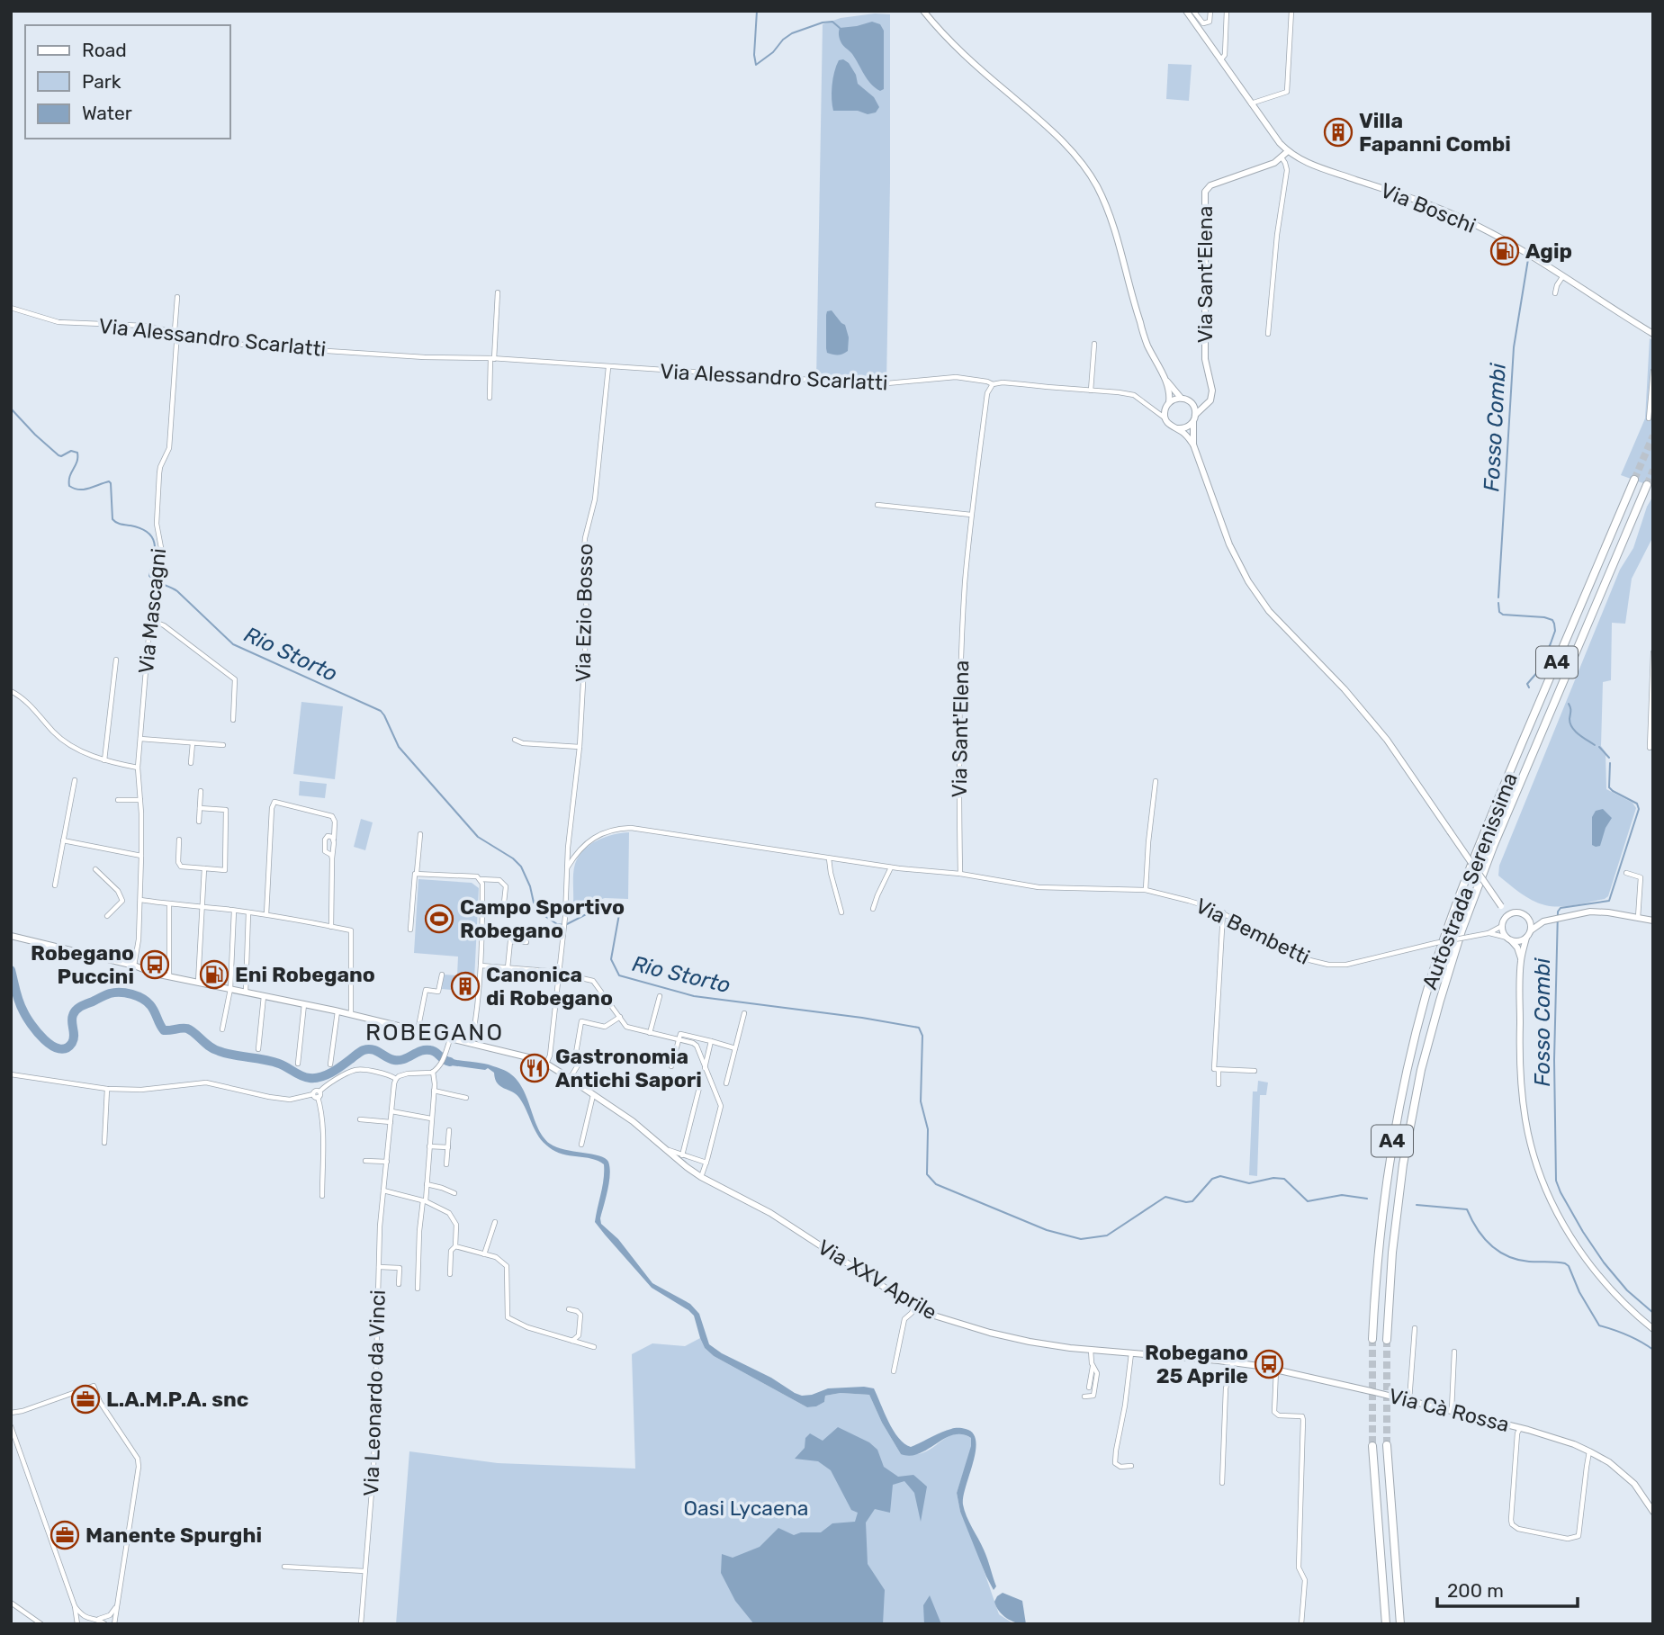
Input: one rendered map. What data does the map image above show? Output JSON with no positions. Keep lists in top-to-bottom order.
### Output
{
  "streets": {
    "highway": ["A4", "Autostrada Serenissima"],
    "main road": [
      "Via Boschi",
      "Via Sant'Elena",
      "Via XXV Aprile",
      "Via Cà Rossa"
    ],
    "street": [
      "Via Alessandro Scarlatti",
      "Via Mascagni",
      "Via Ezio Bosso",
      "Via Bembetti",
      "Via Leonardo da Vinci"
    ]
  },
  "crossings": [
    ["Via Sant'Elena", "Via Alessandro Scarlatti"],
    ["Via Sant'Elena", "Via Bembetti"],
    ["Via Alessandro Scarlatti", "Via Mascagni"],
    ["Via Alessandro Scarlatti", "Via Ezio Bosso"],
    ["Via Mascagni", "Via XXV Aprile"],
    ["Via XXV Aprile", "Via Cà Rossa"]
  ],
  "districts": ["ROBEGANO"],
  "water": ["Fosso Combi", "Rio Storto"],
  "parks": ["Oasi Lycaena"],
  "places": {
    "building": ["Villa Fapanni Combi", "Canonica di Robegano"],
    "fuel station": ["Agip", "Eni Robegano"],
    "sports": ["Campo Sportivo Robegano"],
    "bus stop": ["Robegano Puccini", "Robegano 25 Aprile"],
    "restaurant": ["Gastronomia Antichi Sapori"],
    "office": ["L.A.M.P.A. snc", "Manente Spurghi"]
  },
  "legend": ["Road", "Park", "Water"],
  "scale_bar": "200 m"
}
